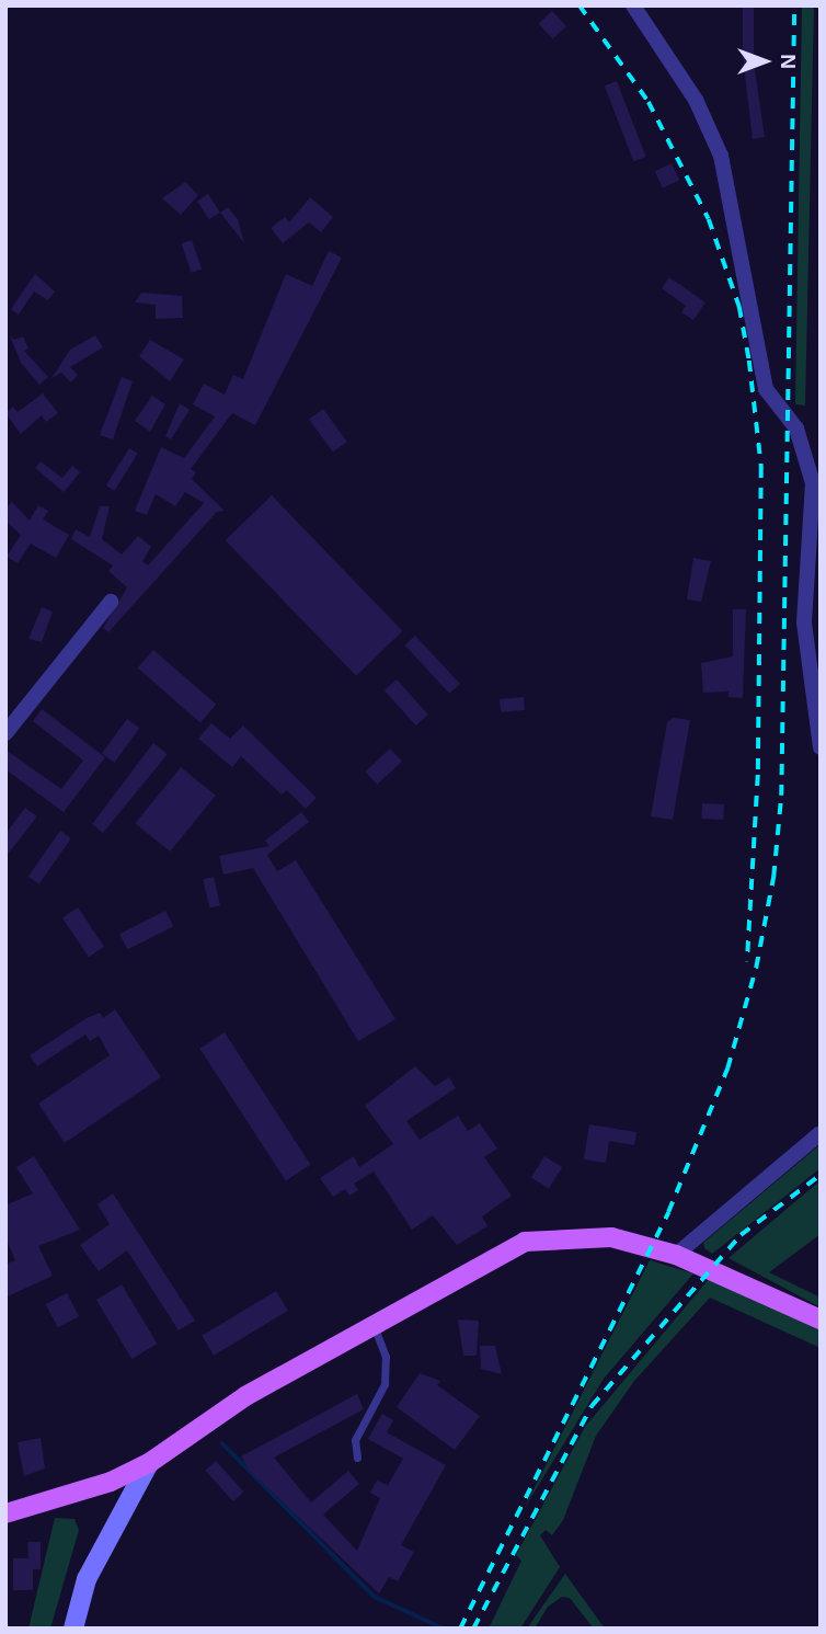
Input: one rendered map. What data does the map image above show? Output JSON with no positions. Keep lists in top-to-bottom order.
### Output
{
  "north": "right"
}
